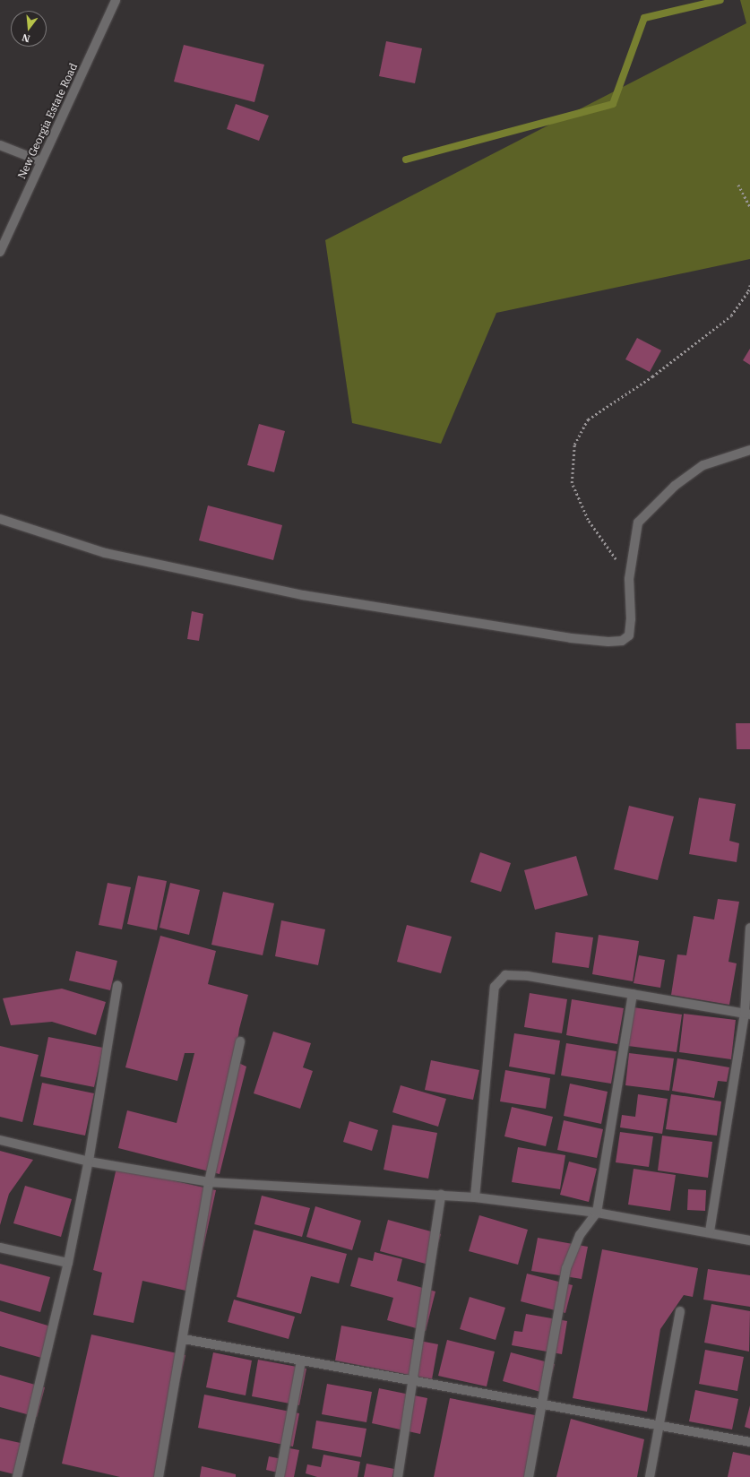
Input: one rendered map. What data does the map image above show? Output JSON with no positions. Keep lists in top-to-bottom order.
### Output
{
  "streets": {
    "street": ["New Georgia Estate Road"]
  },
  "north": "bottom"
}
